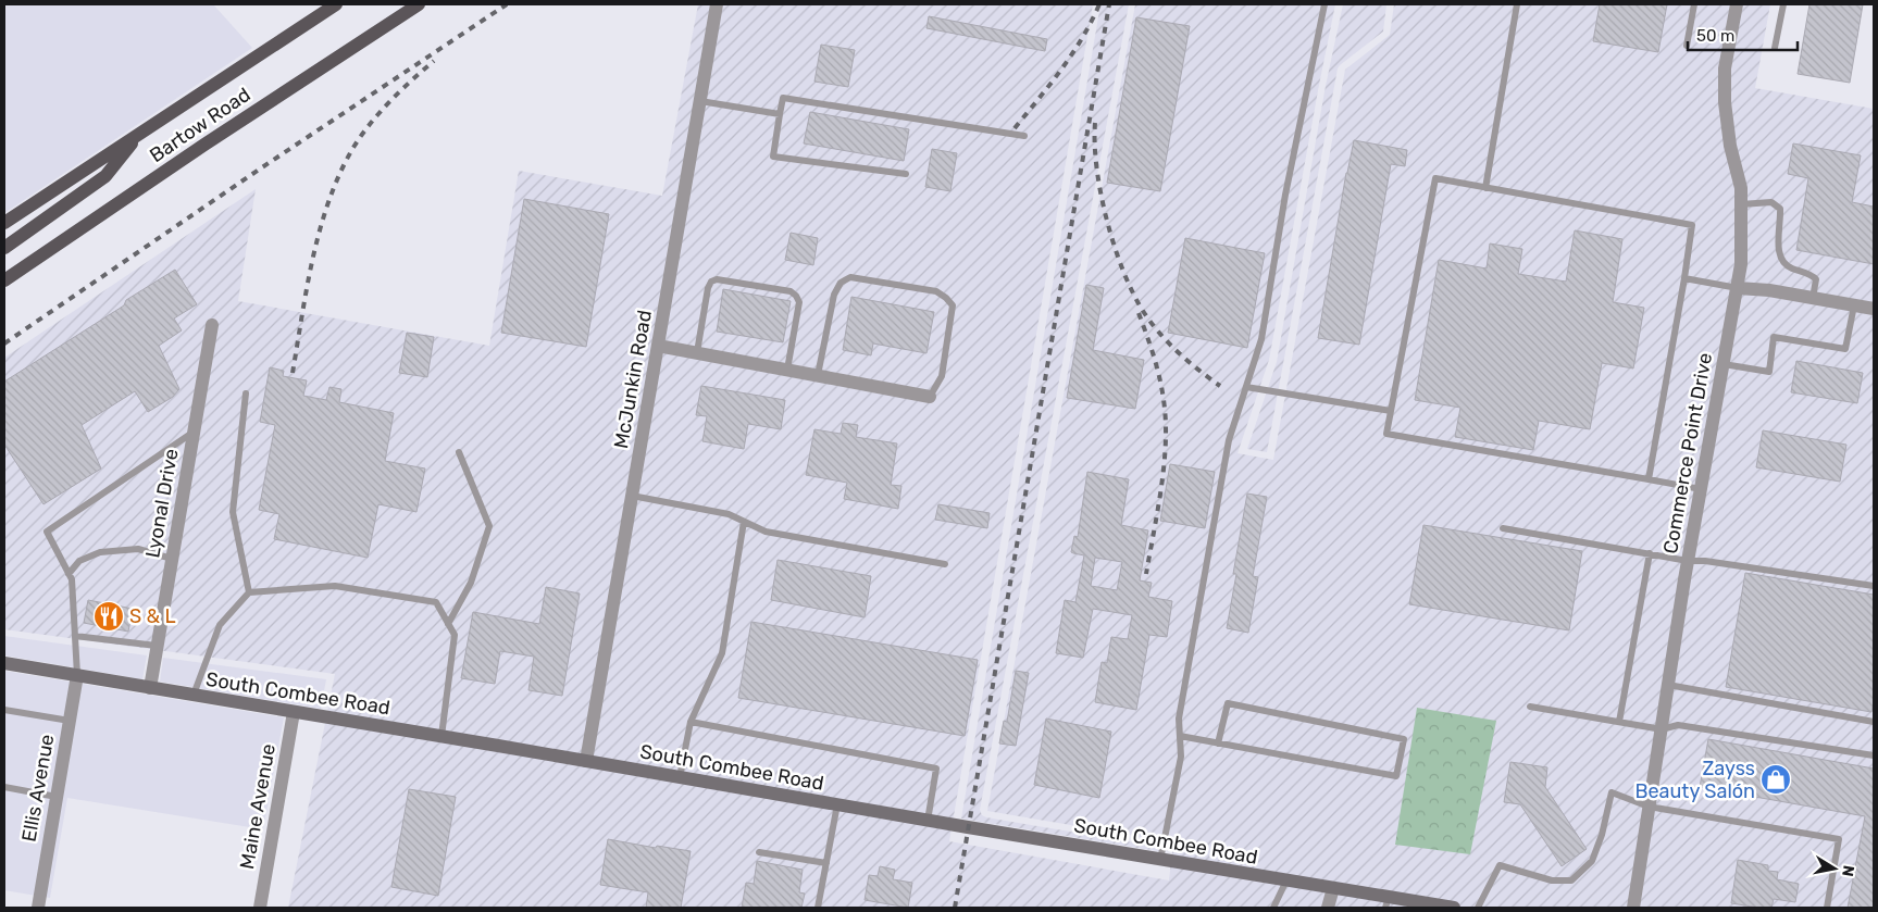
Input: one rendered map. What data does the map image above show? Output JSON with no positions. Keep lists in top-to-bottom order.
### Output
{
  "streets": {
    "main road": ["Bartow Road", "South Combee Road"],
    "street": [
      "McJunkin Road",
      "Commerce Point Drive",
      "Lyonal Drive",
      "Ellis Avenue",
      "Maine Avenue"
    ]
  },
  "crossings": [
    ["McJunkin Road", "South Combee Road"],
    ["Lyonal Drive", "South Combee Road"],
    ["South Combee Road", "Ellis Avenue"],
    ["South Combee Road", "Maine Avenue"]
  ],
  "places": {
    "restaurant": ["S & L"],
    "shop": ["Zayss Beauty Salón"]
  },
  "scale_bar": "50 m",
  "north": "right"
}
